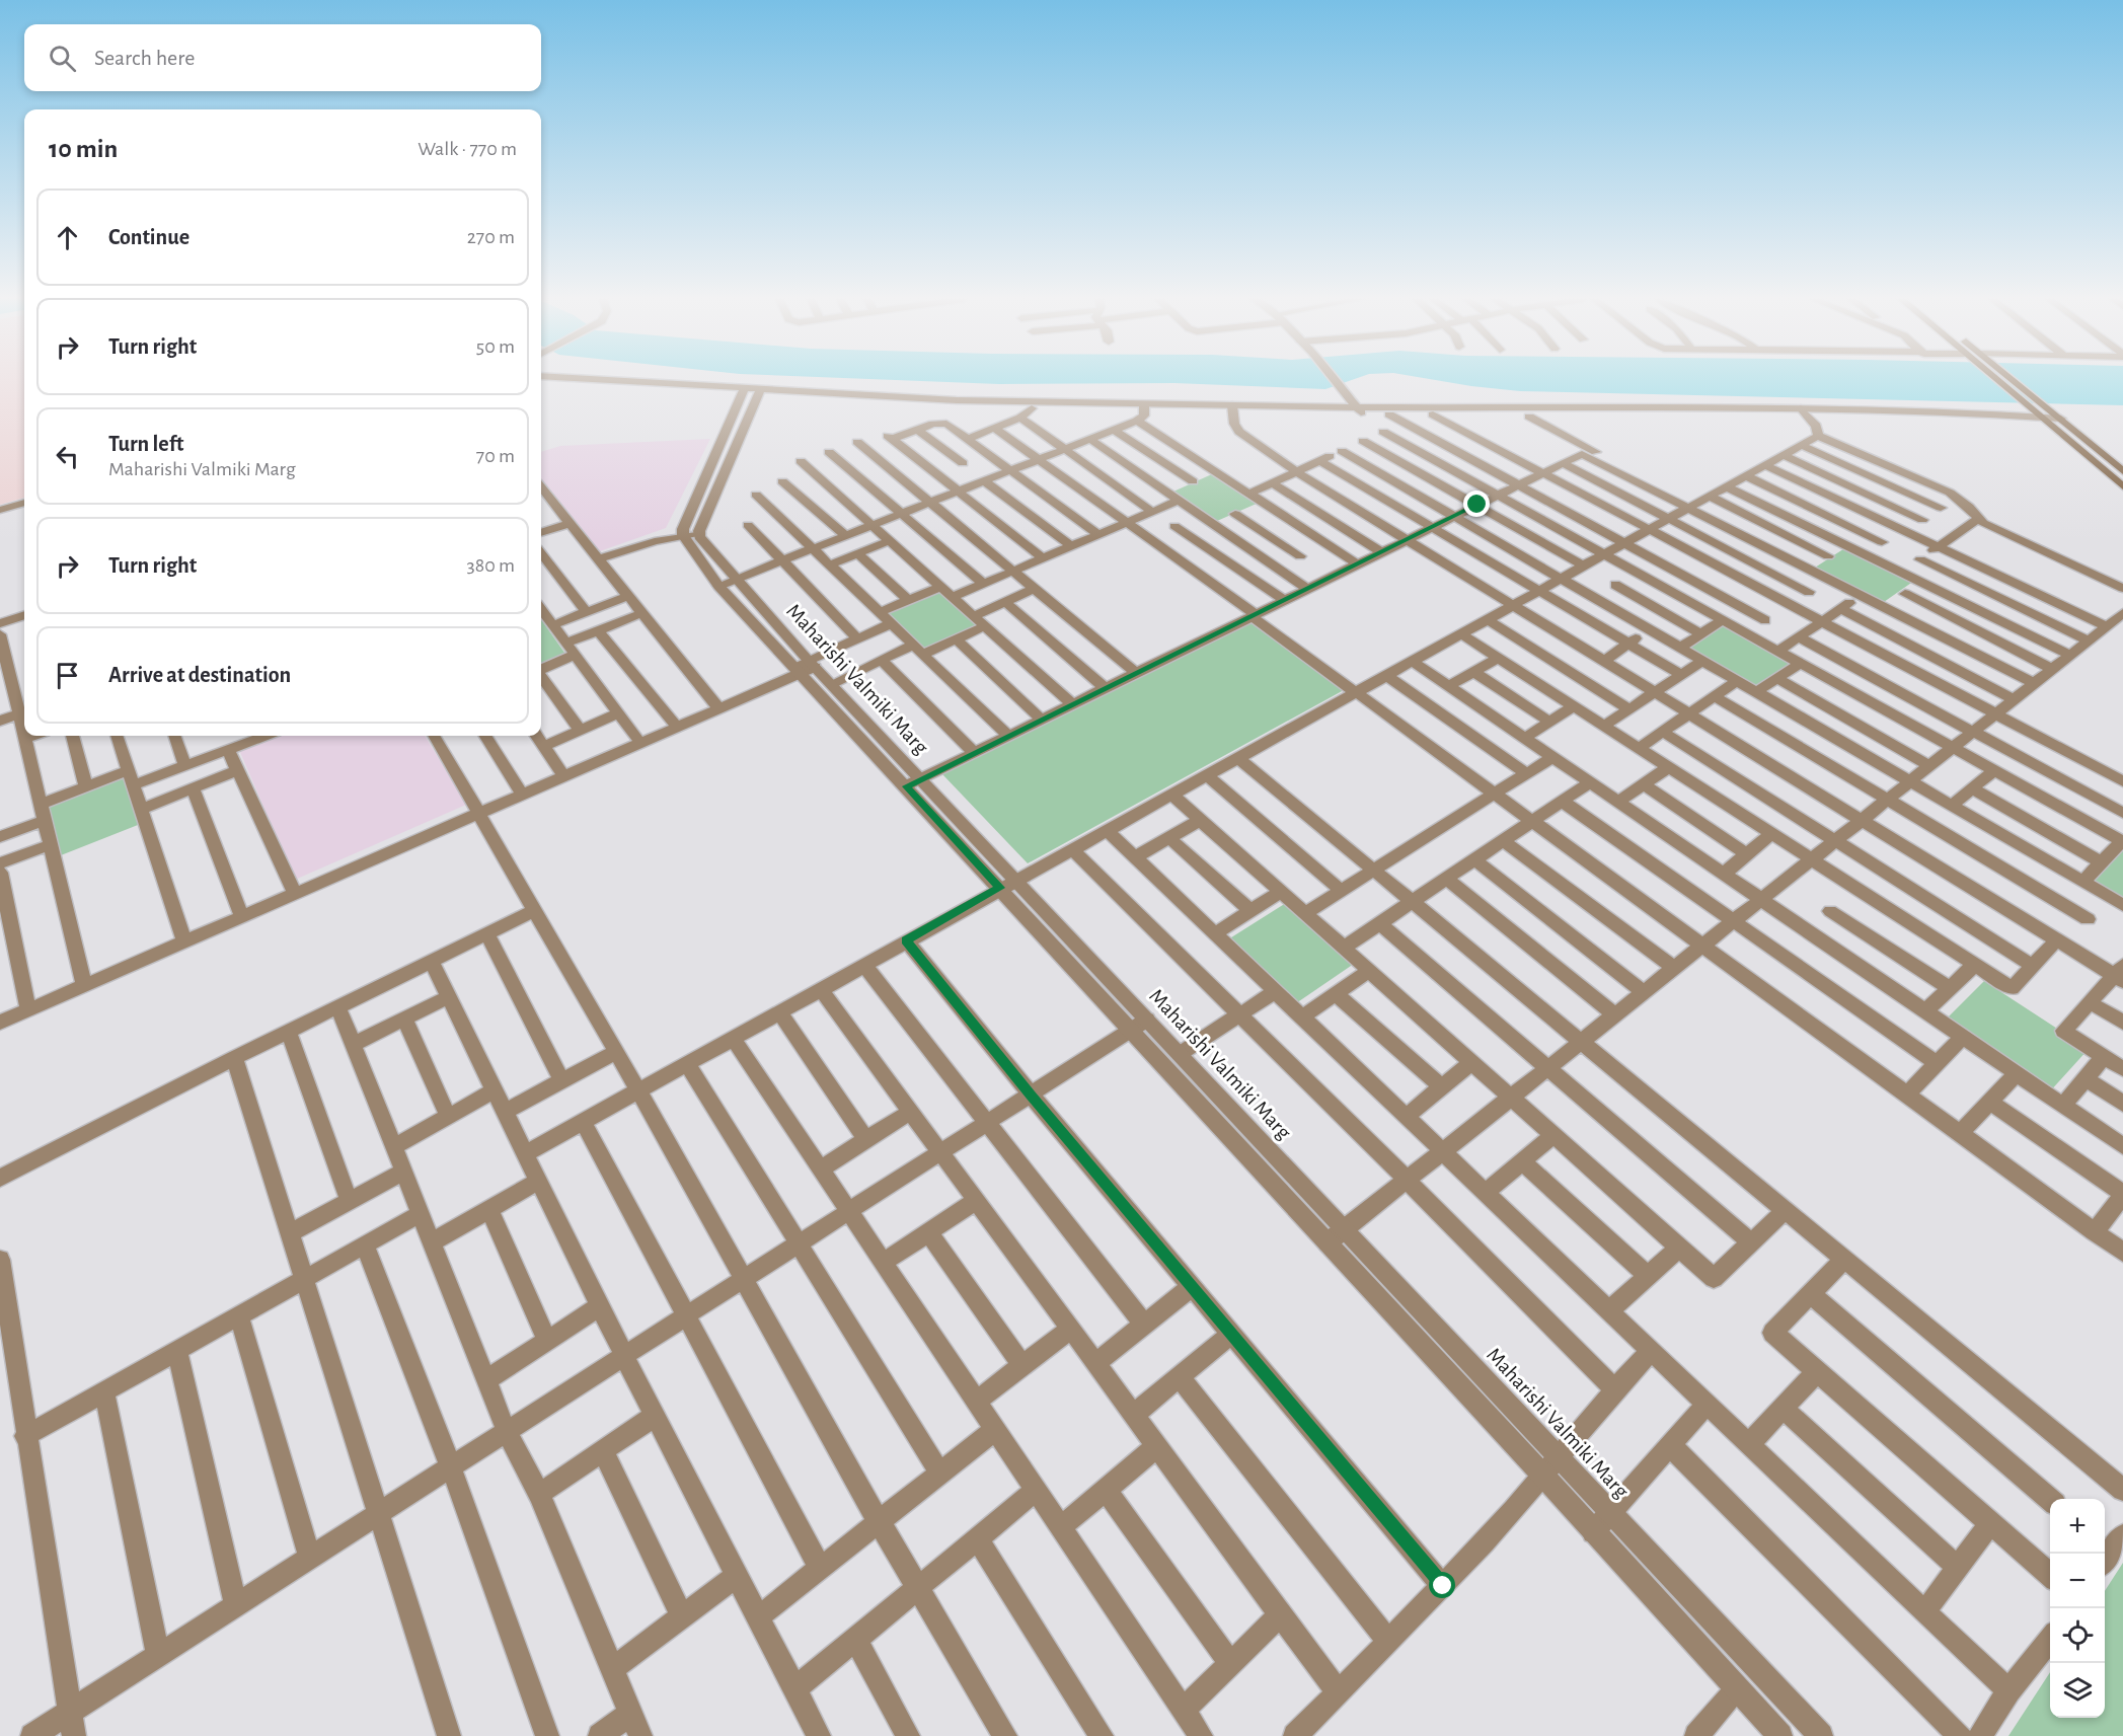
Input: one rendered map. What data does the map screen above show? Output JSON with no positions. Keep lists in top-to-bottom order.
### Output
{
  "streets": {
    "street": ["Maharishi Valmiki Marg"]
  },
  "page": {
    "search": "Search here",
    "heading": ["10 min", "Walk · 770 m"],
    "list": [
      ["Continue", "270 m"],
      ["Turn right", "50 m"],
      ["Turn left", "Maharishi Valmiki Marg", "70 m"],
      ["Turn right", "380 m"],
      "Arrive at destination"
    ],
    "map_buttons": ["+", "−"]
  }
}
